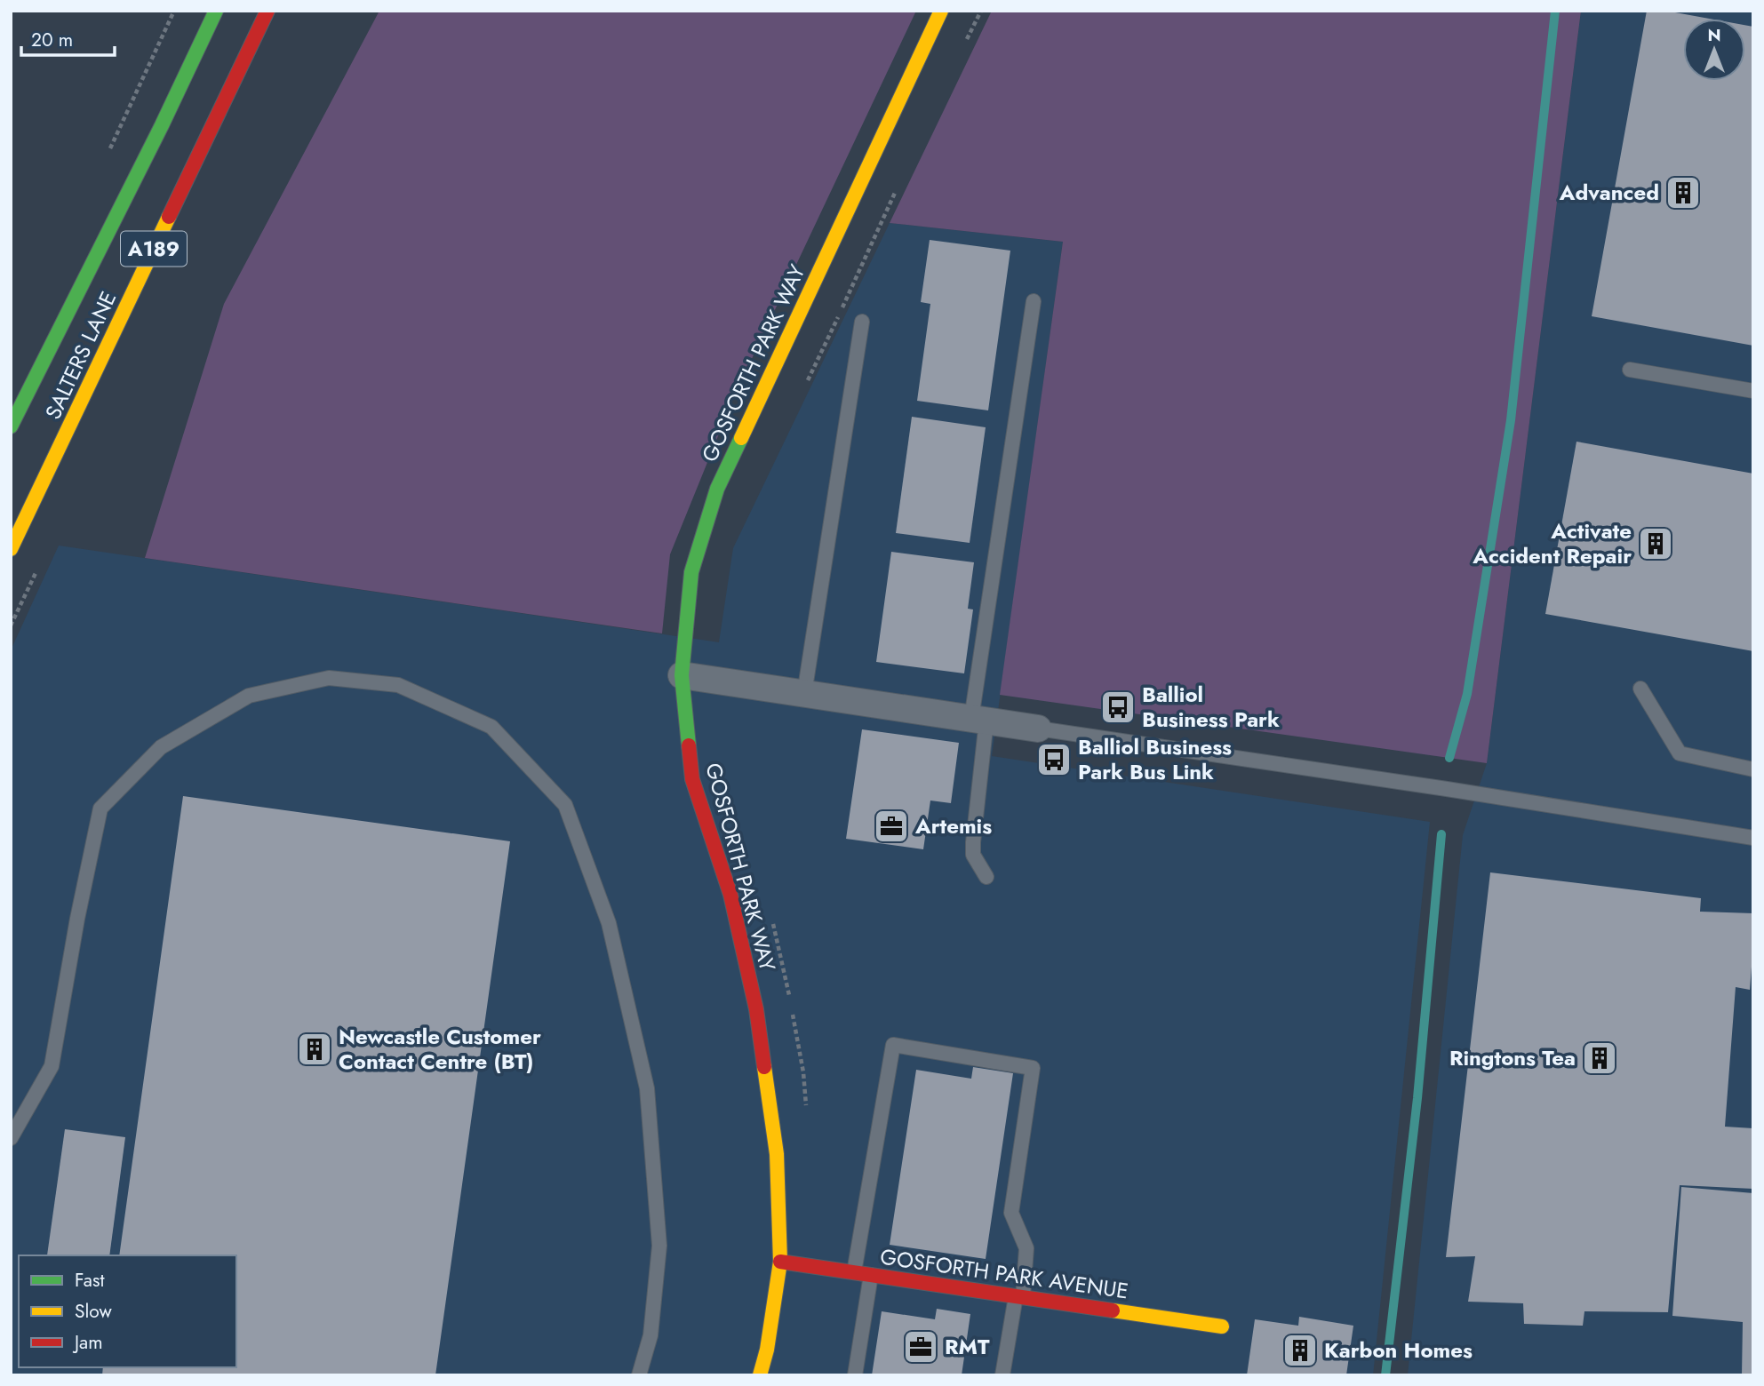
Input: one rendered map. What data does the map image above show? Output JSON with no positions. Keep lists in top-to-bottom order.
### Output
{
  "streets": {
    "street": [
      "A189",
      "SALTERS LANE",
      "GOSFORTH PARK WAY",
      "GOSFORTH PARK AVENUE"
    ]
  },
  "crossings": [
    ["GOSFORTH PARK WAY", "GOSFORTH PARK AVENUE"]
  ],
  "places": {
    "building": [
      "Advanced",
      "Activate Accident Repair",
      "Newcastle Customer Contact Centre (BT)",
      "Ringtons Tea",
      "Karbon Homes"
    ],
    "bus stop": ["Balliol Business Park", "Balliol Business Park Bus Link"],
    "office": ["Artemis", "RMT"]
  },
  "legend": ["Fast", "Slow", "Jam"],
  "scale_bar": "20 m",
  "north": "top"
}
